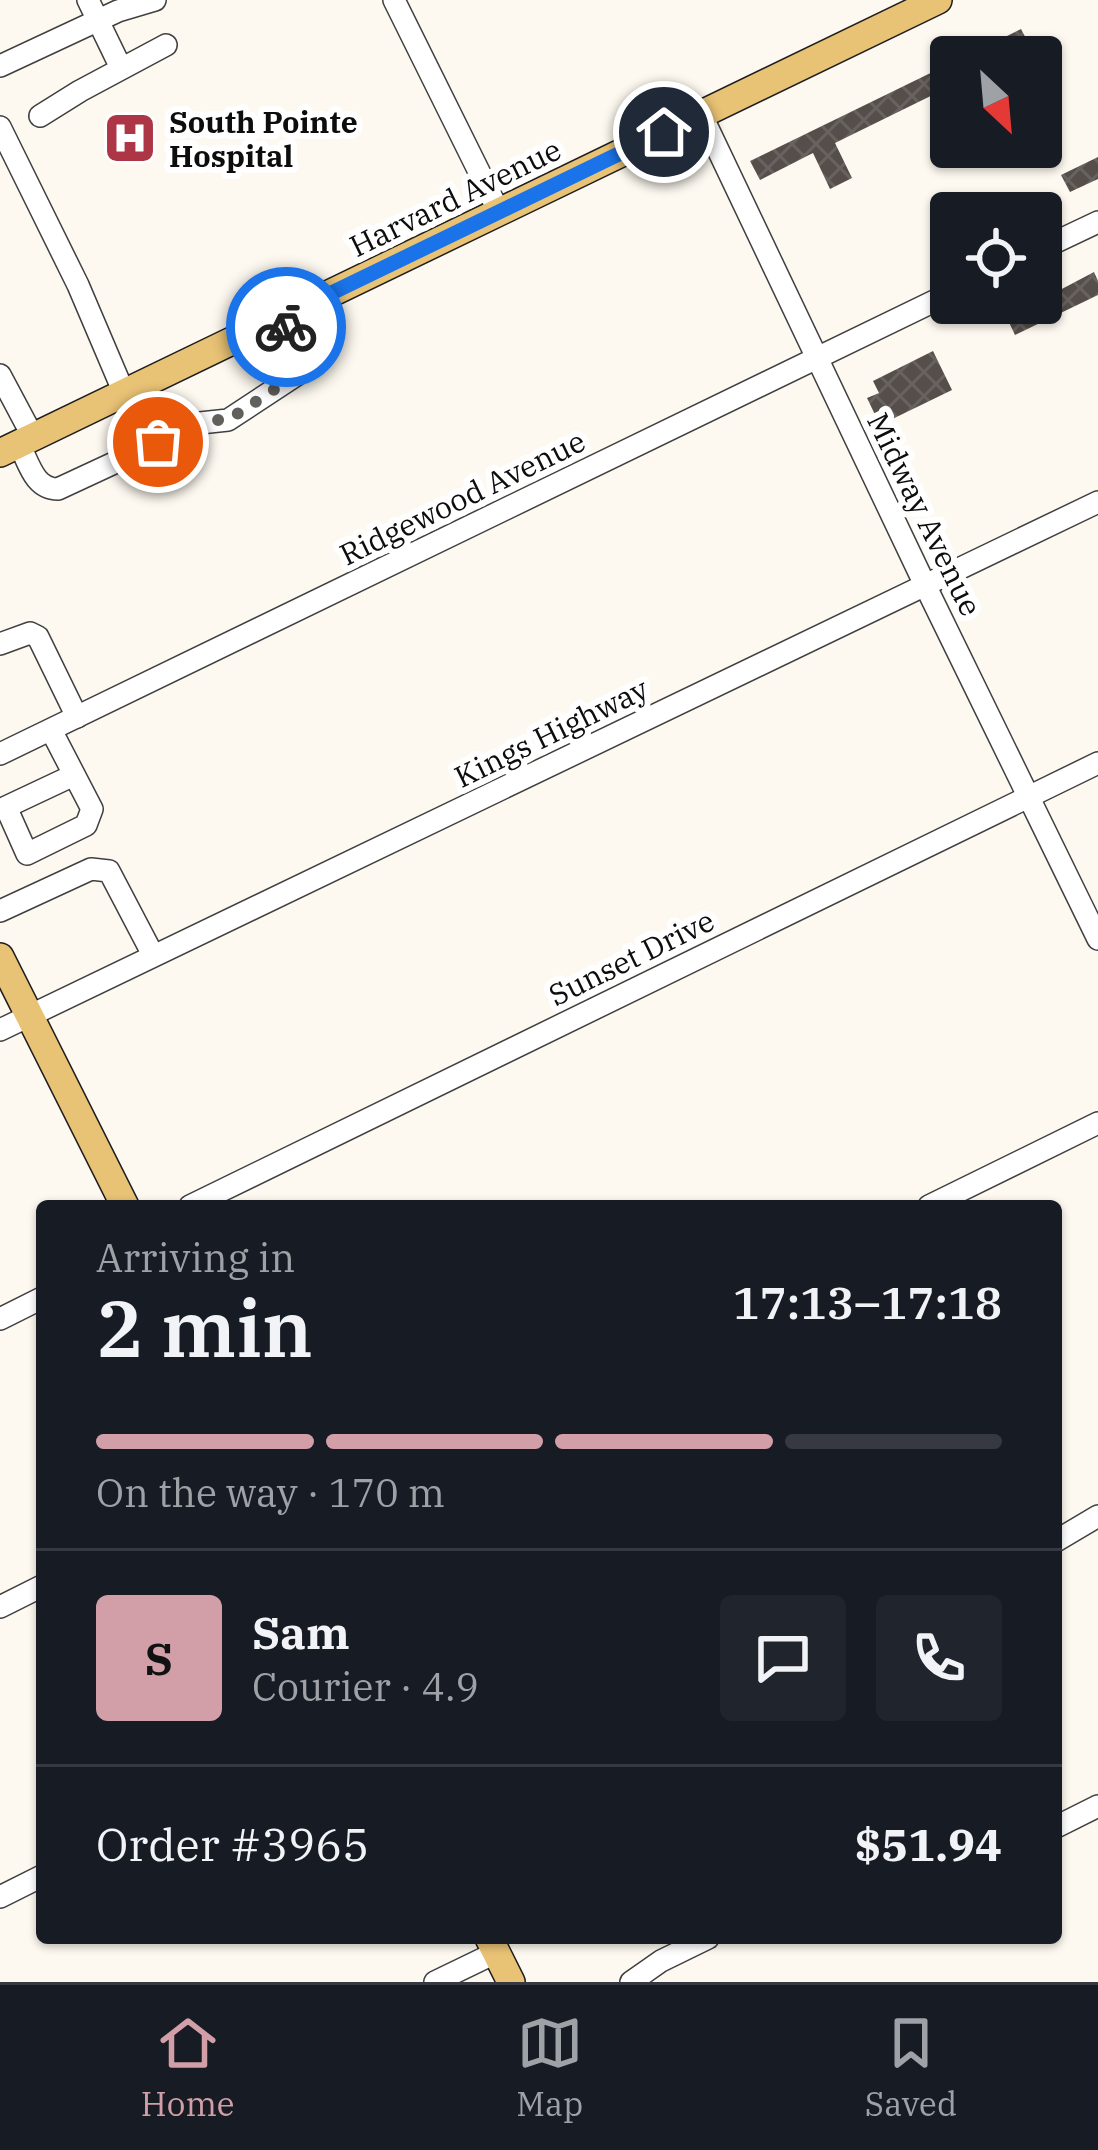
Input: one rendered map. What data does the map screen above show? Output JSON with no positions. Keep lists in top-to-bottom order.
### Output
{
  "streets": {
    "main road": ["Harvard Avenue"],
    "street": [
      "Ridgewood Avenue",
      "Midway Avenue",
      "Kings Highway",
      "Sunset Drive"
    ]
  },
  "crossings": [
    ["Harvard Avenue", "Midway Avenue"],
    ["Ridgewood Avenue", "Midway Avenue"],
    ["Midway Avenue", "Kings Highway"],
    ["Midway Avenue", "Sunset Drive"]
  ],
  "places": {
    "hospital": ["South Pointe Hospital"]
  },
  "north": "bottom right",
  "page": {
    "heading": ["2 min", "Arriving in", "17:13–17:18"],
    "panel": [
      "Sam",
      "Courier · 4.9",
      "Order #3965",
      "$51.94"
    ],
    "bar": "On the way · 170 m",
    "round": "S",
    "tabs": ["Home", "Map", "Saved"]
  }
}
